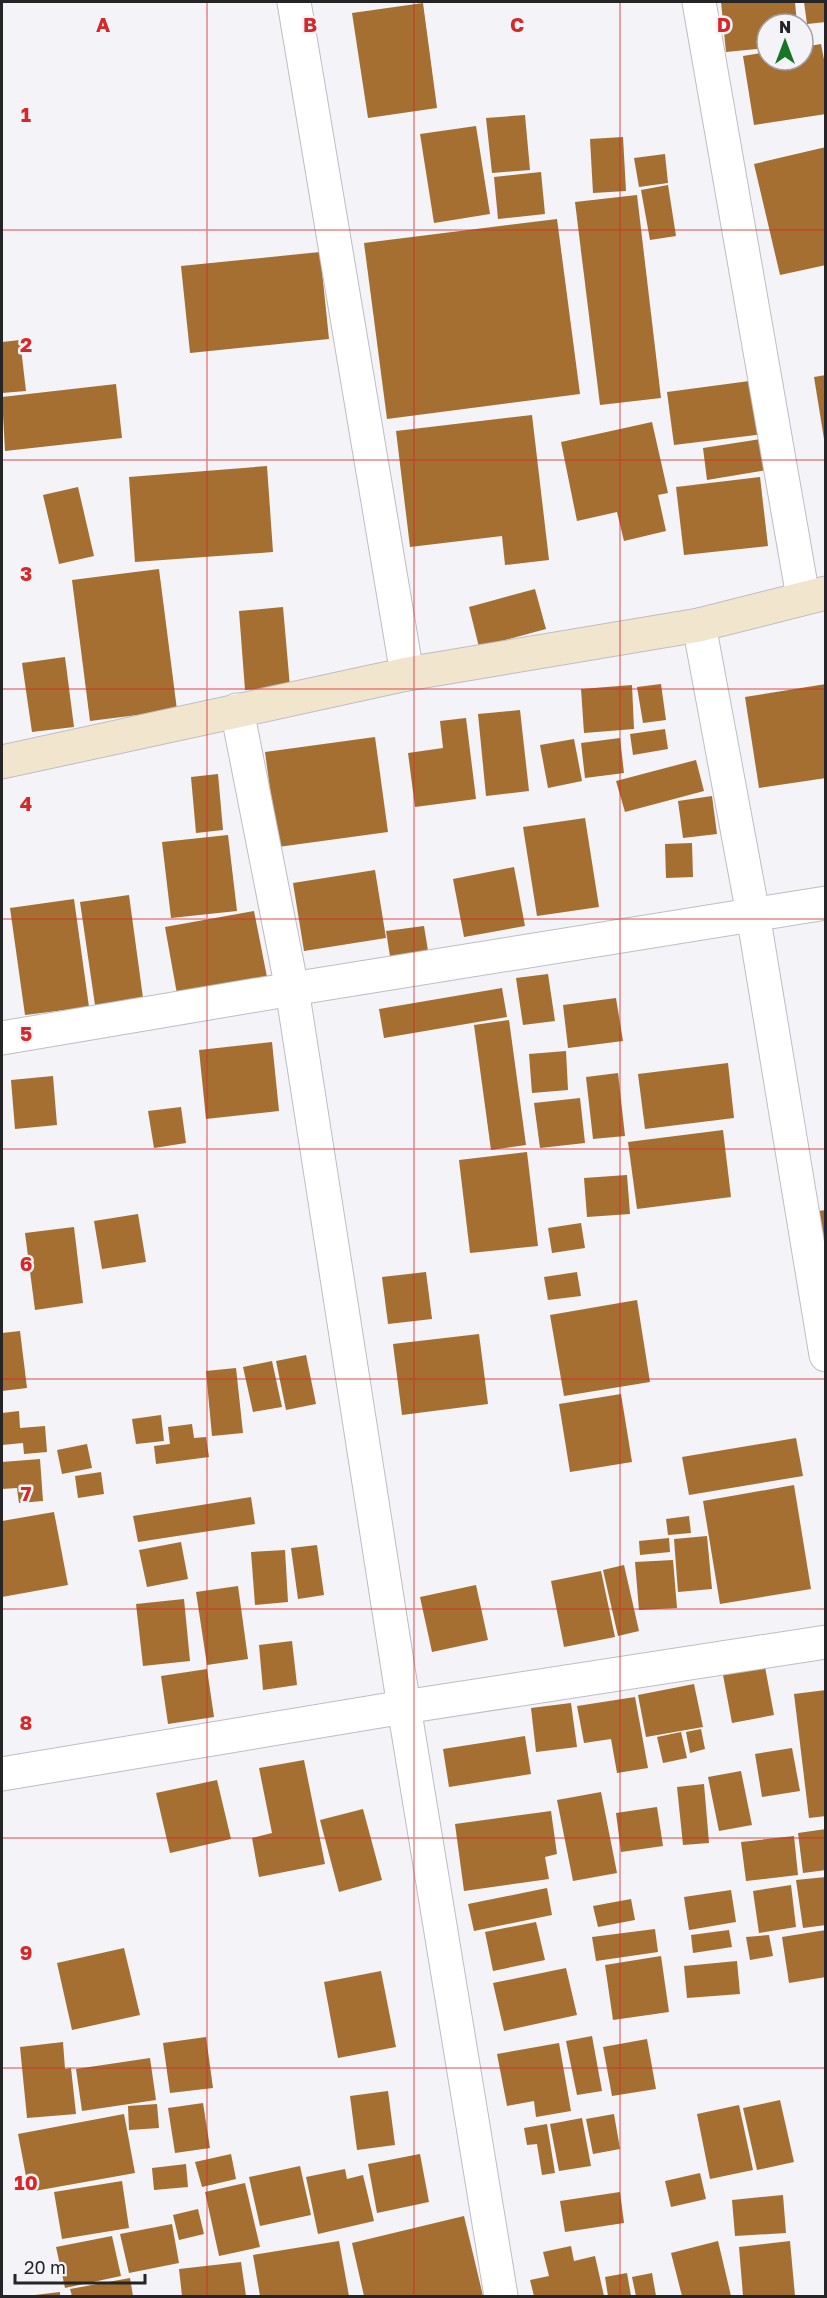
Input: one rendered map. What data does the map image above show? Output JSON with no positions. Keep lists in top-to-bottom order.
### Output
{
  "scale_bar": "20 m",
  "north": "top",
  "grid": {
    "columns": [
      "A",
      "B",
      "C",
      "D"
    ],
    "rows": [
      "1",
      "2",
      "3",
      "4",
      "5",
      "6",
      "7",
      "8",
      "9",
      "10"
    ]
  }
}
